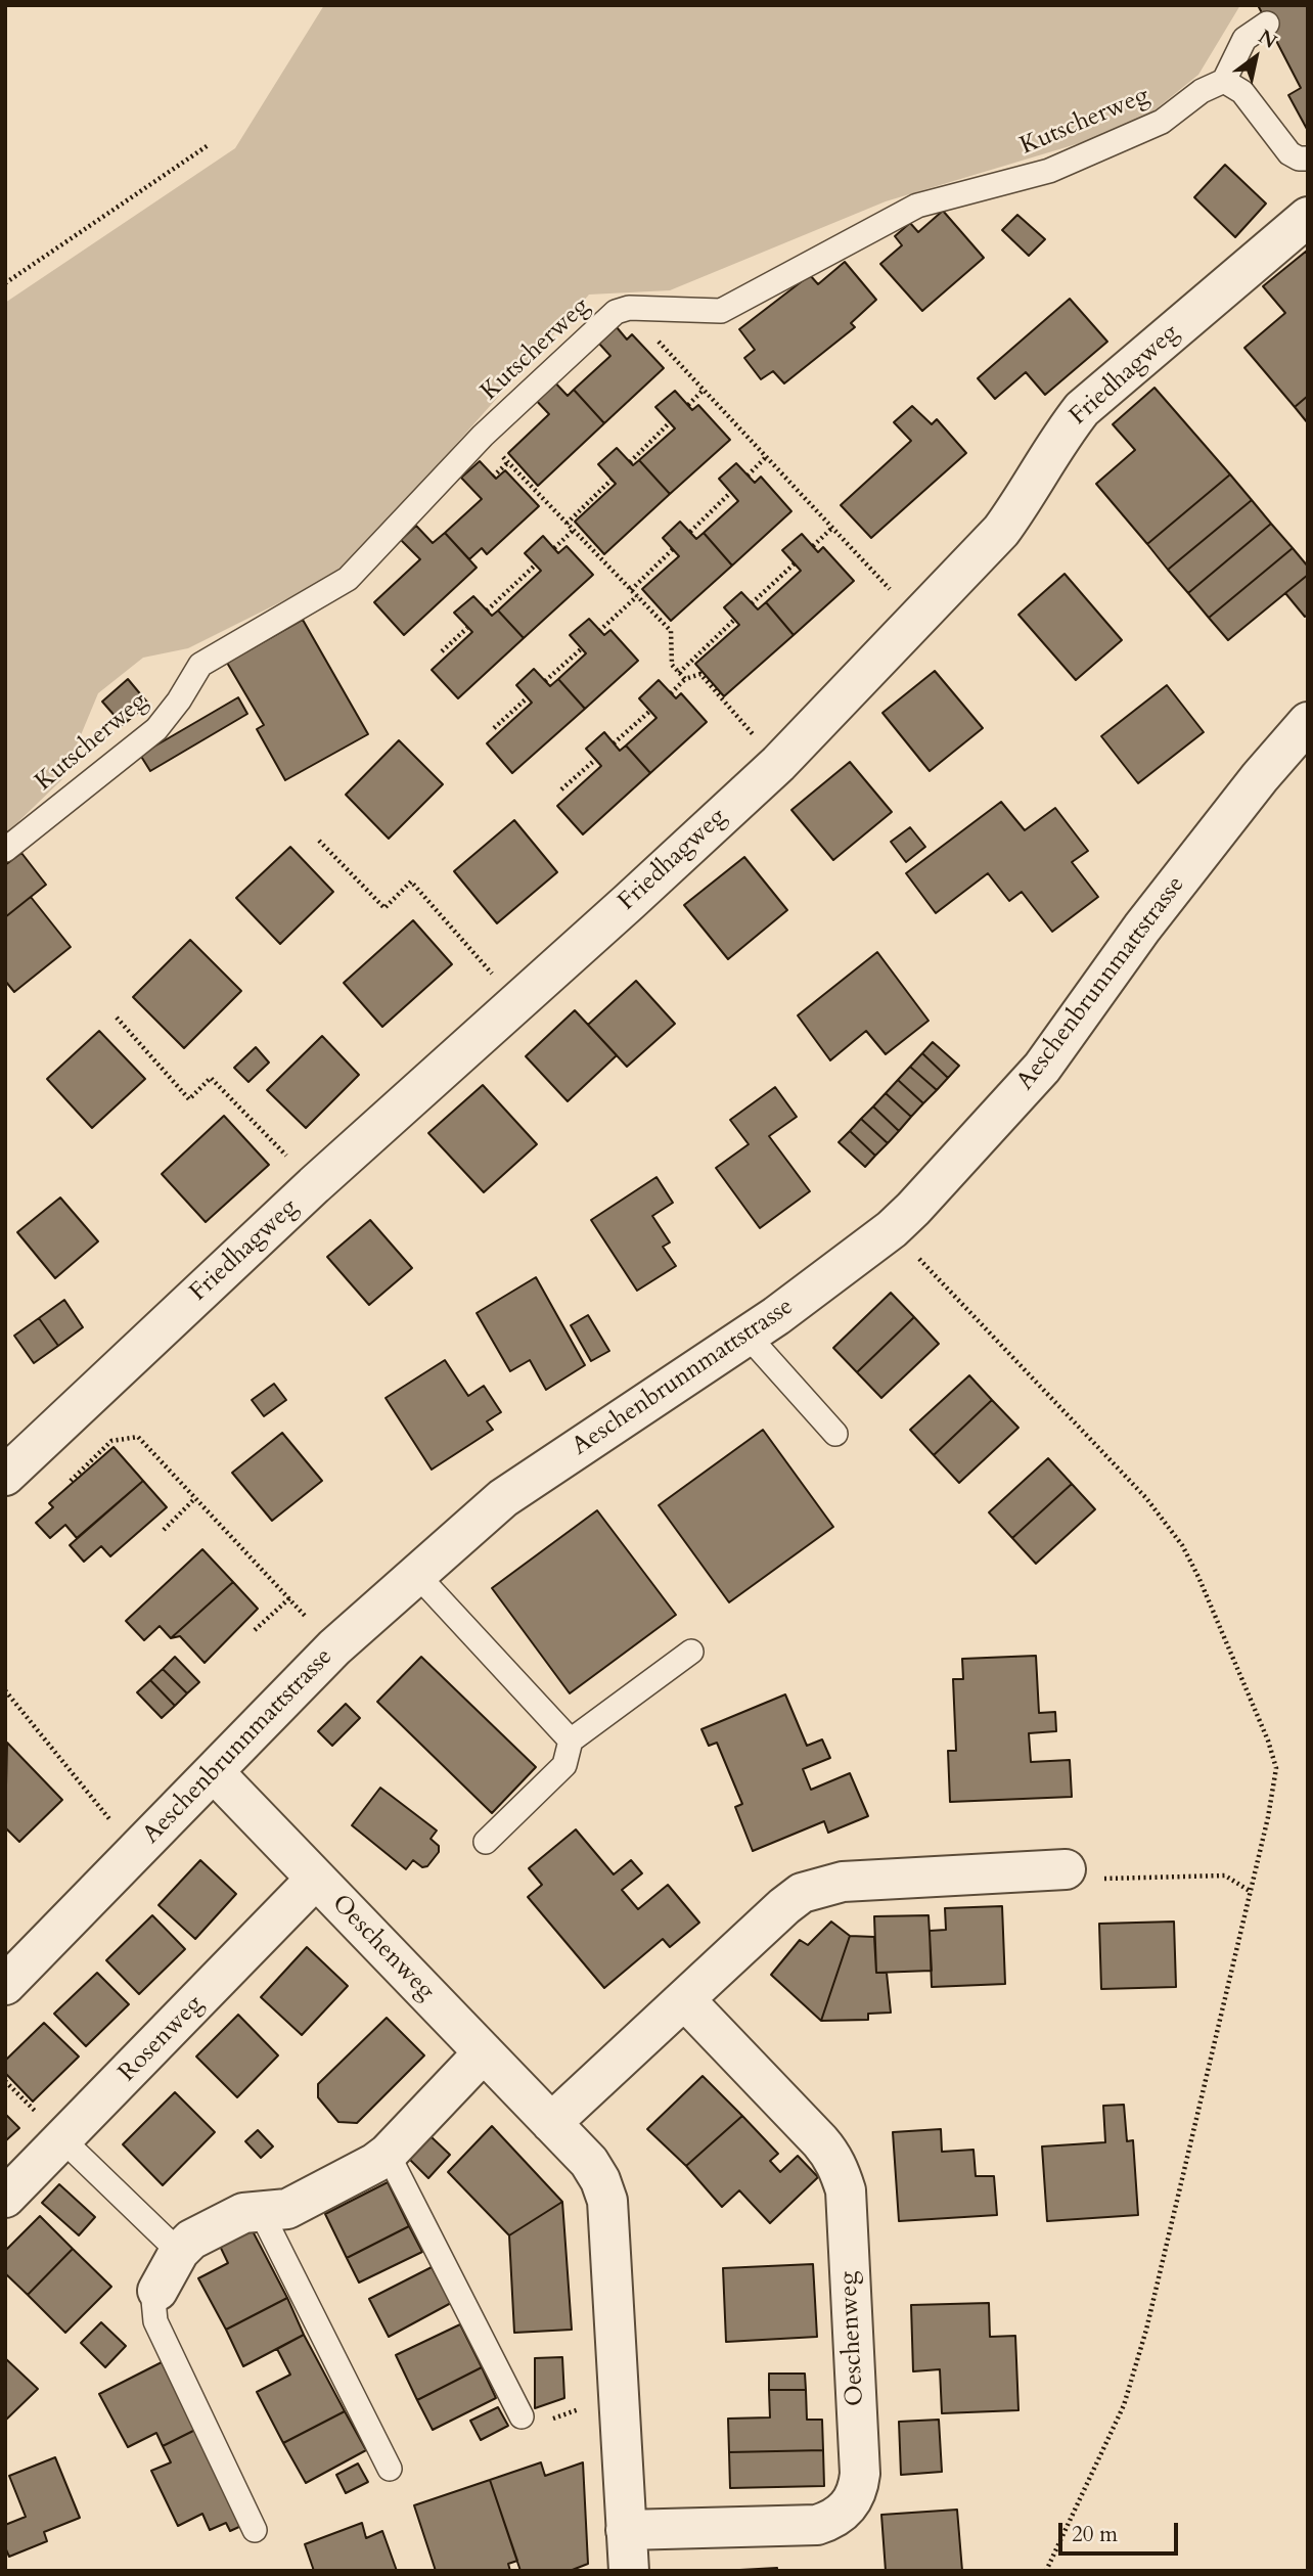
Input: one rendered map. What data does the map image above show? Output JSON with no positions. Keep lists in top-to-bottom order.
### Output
{
  "streets": {
    "street": [
      "Friedhagweg",
      "Aeschenbrunnmattstrasse",
      "Oeschenweg",
      "Rosenweg"
    ],
    "lane": ["Kutscherweg"]
  },
  "crossings": [
    ["Aeschenbrunnmattstrasse", "Oeschenweg"],
    ["Oeschenweg", "Rosenweg"]
  ],
  "scale_bar": "20 m",
  "north": "top right"
}
